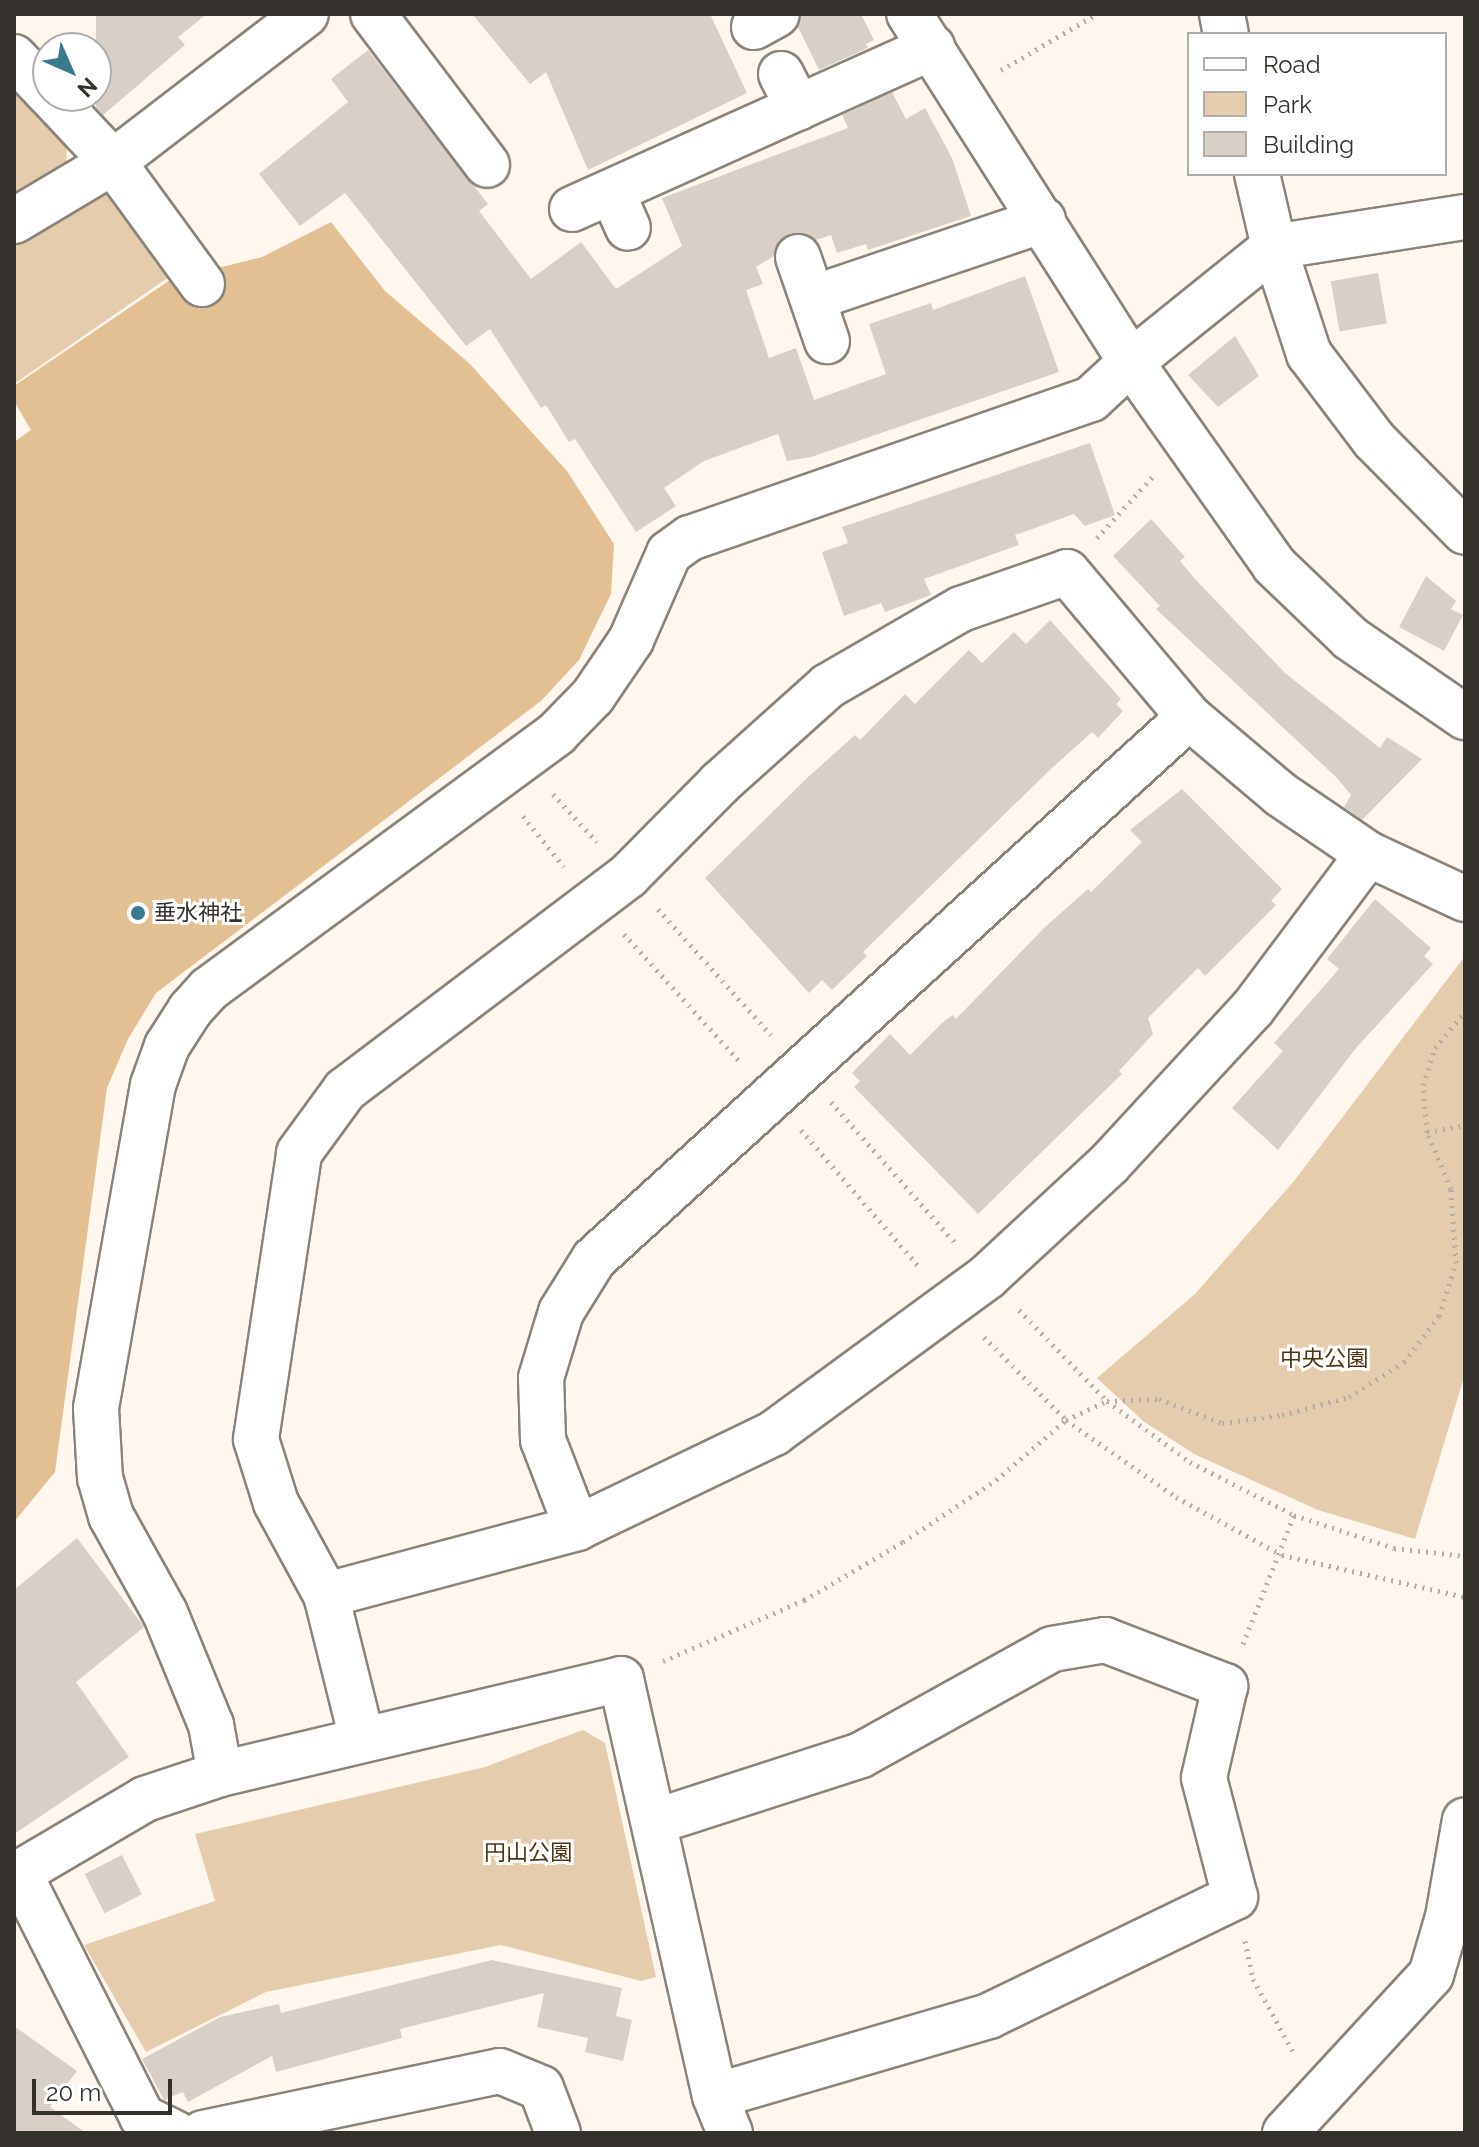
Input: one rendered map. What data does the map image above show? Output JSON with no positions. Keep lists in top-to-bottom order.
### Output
{
  "parks": ["中央公園", "円山公園"],
  "places": ["垂水神社"],
  "legend": ["Road", "Park", "Building"],
  "scale_bar": "20 m",
  "north": "bottom right"
}
